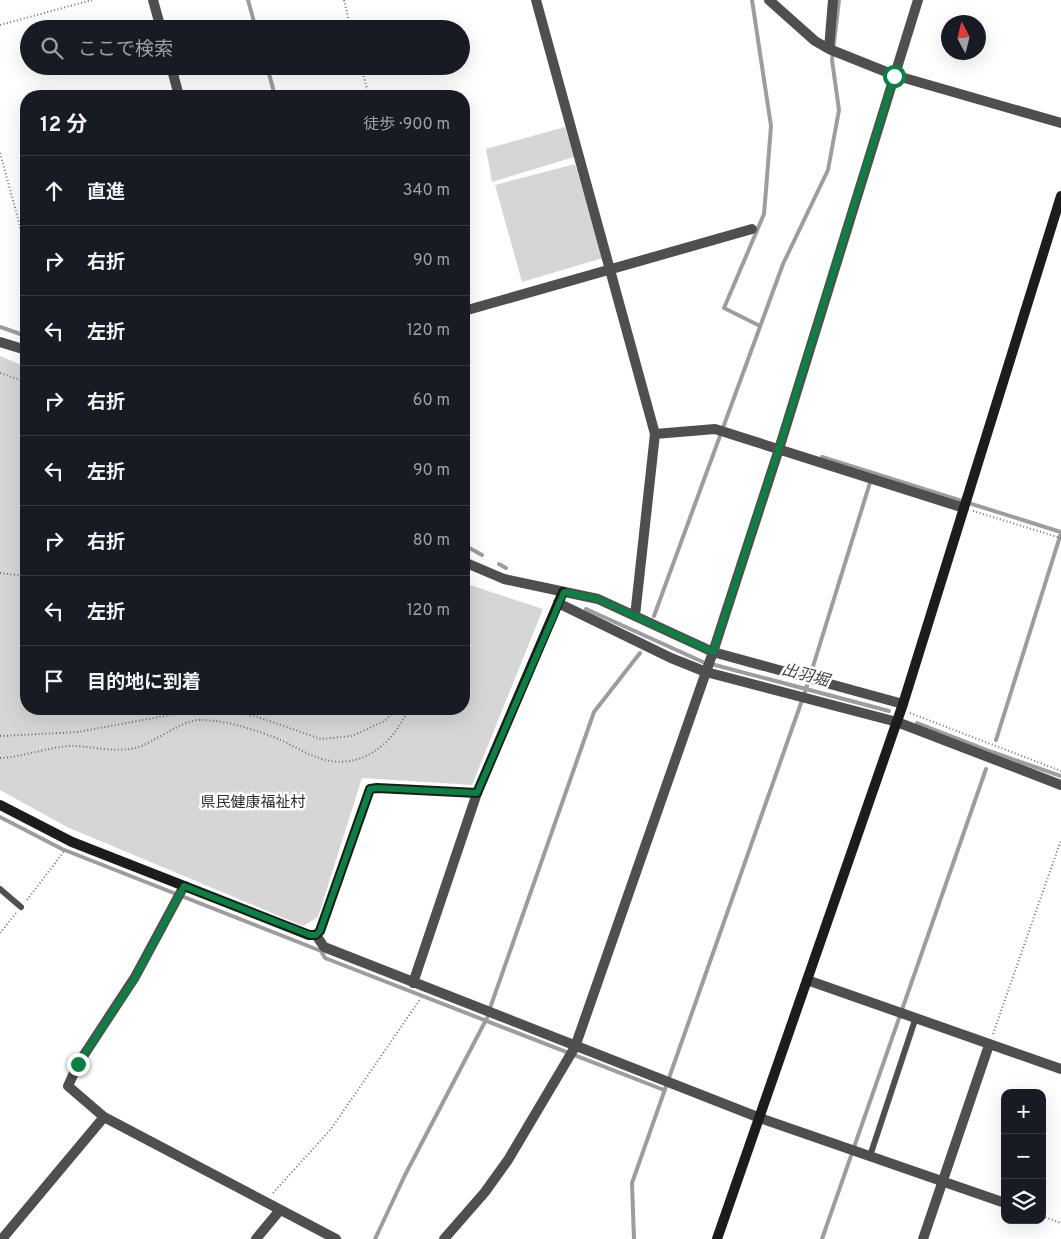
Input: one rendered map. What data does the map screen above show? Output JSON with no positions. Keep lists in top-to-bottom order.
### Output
{
  "water": ["出羽堀"],
  "parks": ["県民健康福祉村"],
  "north": "top",
  "page": {
    "search": "ここで検索",
    "heading": ["12 分", "徒歩 · 900 m"],
    "list": [
      ["直進", "340 m"],
      ["右折", "90 m"],
      ["左折", "120 m"],
      ["右折", "60 m"],
      ["左折", "90 m"],
      ["右折", "80 m"],
      ["左折", "120 m"],
      "目的地に到着"
    ],
    "map_buttons": ["+", "−"]
  }
}
